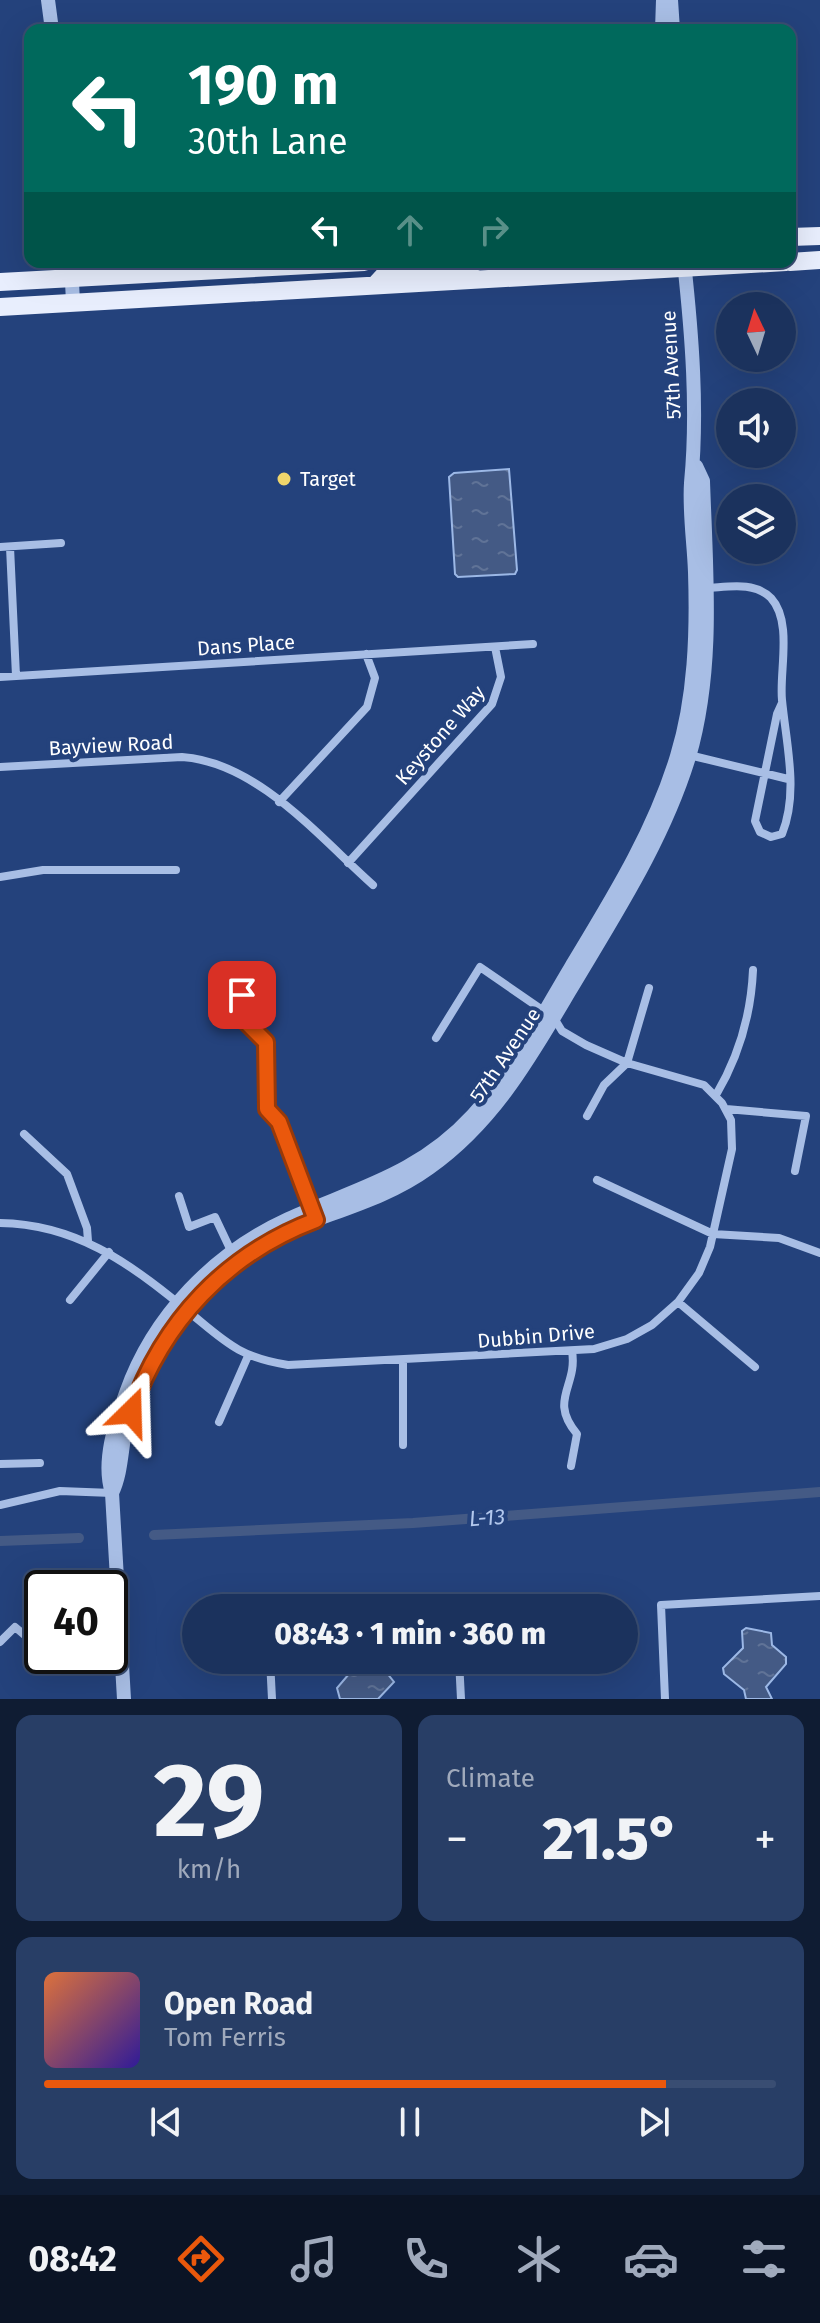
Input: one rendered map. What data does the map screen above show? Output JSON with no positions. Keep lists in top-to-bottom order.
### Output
{
  "streets": {
    "street": [
      "57th Avenue",
      "Dans Place",
      "Keystone Way",
      "Bayview Road",
      "Dubbin Drive"
    ]
  },
  "crossings": [
    ["57th Avenue", "Dubbin Drive"],
    ["Dans Place", "Keystone Way"],
    ["Keystone Way", "Bayview Road"]
  ],
  "water": ["L-13"],
  "places": ["Target"],
  "north": "top",
  "page": {
    "turn": ["190 m", "30th Lane"],
    "limit": "40",
    "trip": "08:43 · 1 min · 360 m",
    "tile": [
      ["29", "km/h"],
      "Climate"
    ],
    "heat": ["−", "21.5°", "+"],
    "song": ["Open Road", "Tom Ferris"],
    "tabs": "08:42"
  }
}
